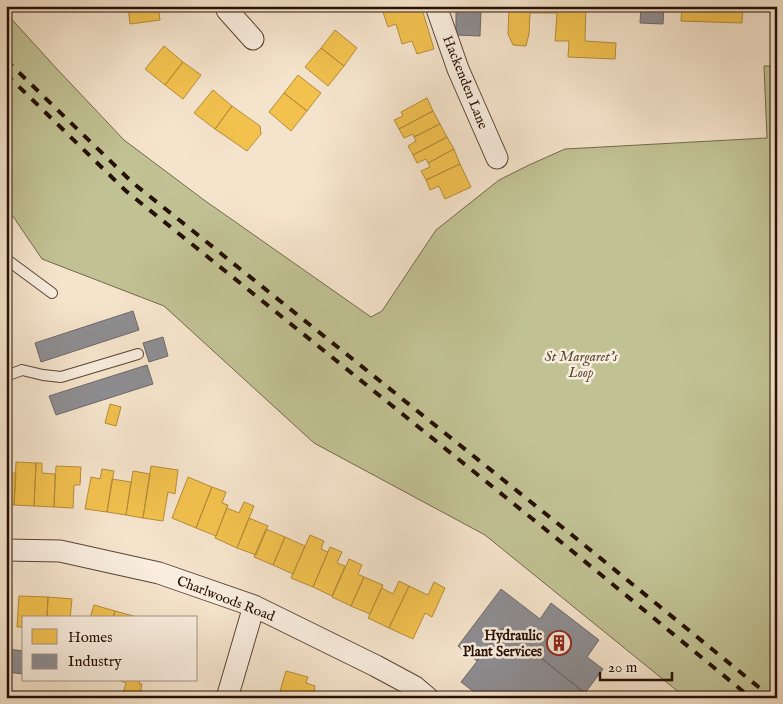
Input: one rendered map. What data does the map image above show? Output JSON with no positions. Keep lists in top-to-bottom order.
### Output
{
  "streets": {
    "street": ["Hackenden Lane", "Charlwoods Road"]
  },
  "parks": ["St Margaret's Loop"],
  "places": {
    "building": ["Hydraulic Plant Services"]
  },
  "legend": ["Homes", "Industry"],
  "scale_bar": "20 m"
}
